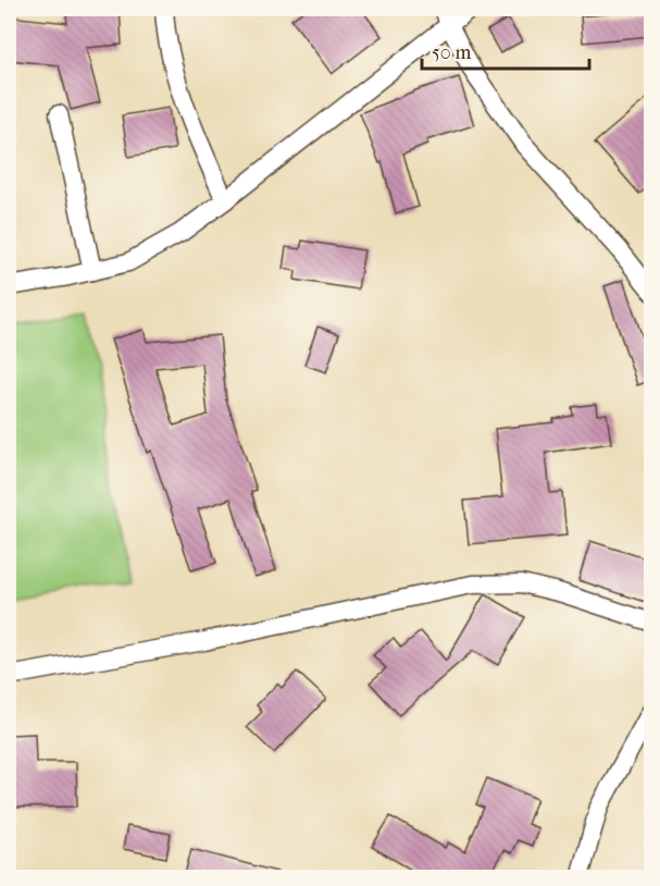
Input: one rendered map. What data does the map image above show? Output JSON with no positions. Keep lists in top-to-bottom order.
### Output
{
  "scale_bar": "50 m"
}
